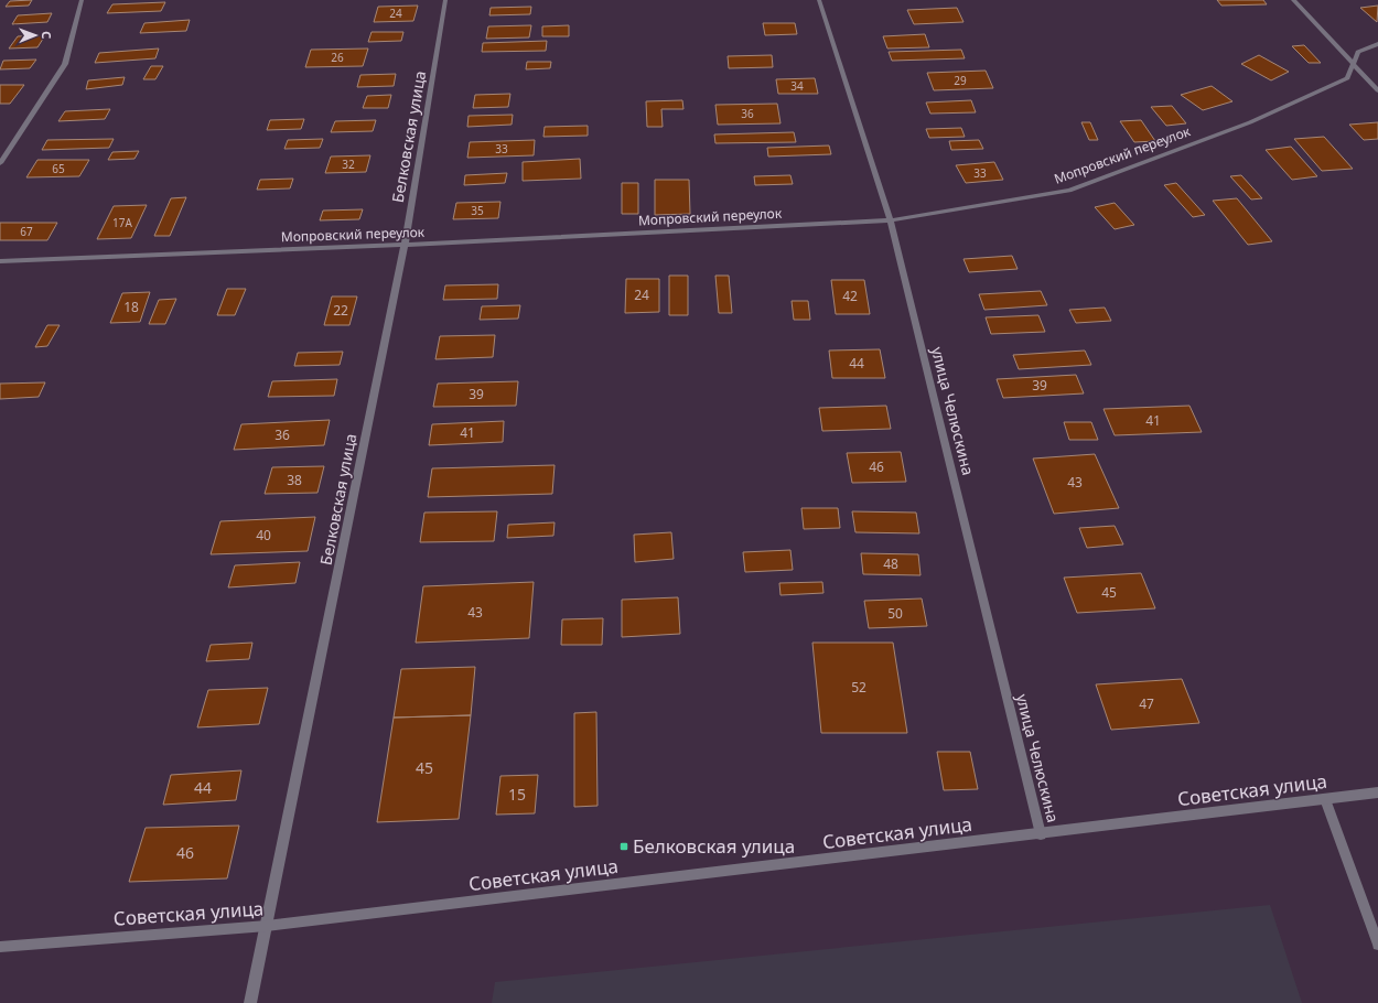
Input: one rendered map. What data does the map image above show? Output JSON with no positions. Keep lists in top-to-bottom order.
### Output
{
  "streets": {
    "street": [
      "Белковская улица",
      "Мопровский переулок",
      "улица Челюскина",
      "Советская улица"
    ]
  },
  "crossings": [
    ["Белковская улица", "Мопровский переулок"],
    ["Белковская улица", "Советская улица"],
    ["Мопровский переулок", "улица Челюскина"],
    ["улица Челюскина", "Советская улица"]
  ],
  "places": {
    "transit": ["Белковская улица"]
  },
  "house_numbers": [
    "24",
    "26",
    "29",
    "34",
    "36",
    "33",
    "32",
    "65",
    "33",
    "35",
    "17А",
    "67",
    "24",
    "42",
    "18",
    "22",
    "44",
    "39",
    "39",
    "41",
    "41",
    "36",
    "46",
    "38",
    "43",
    "40",
    "48",
    "45",
    "43",
    "50",
    "52",
    "47",
    "45",
    "44",
    "15",
    "46"
  ],
  "north": "right"
}
